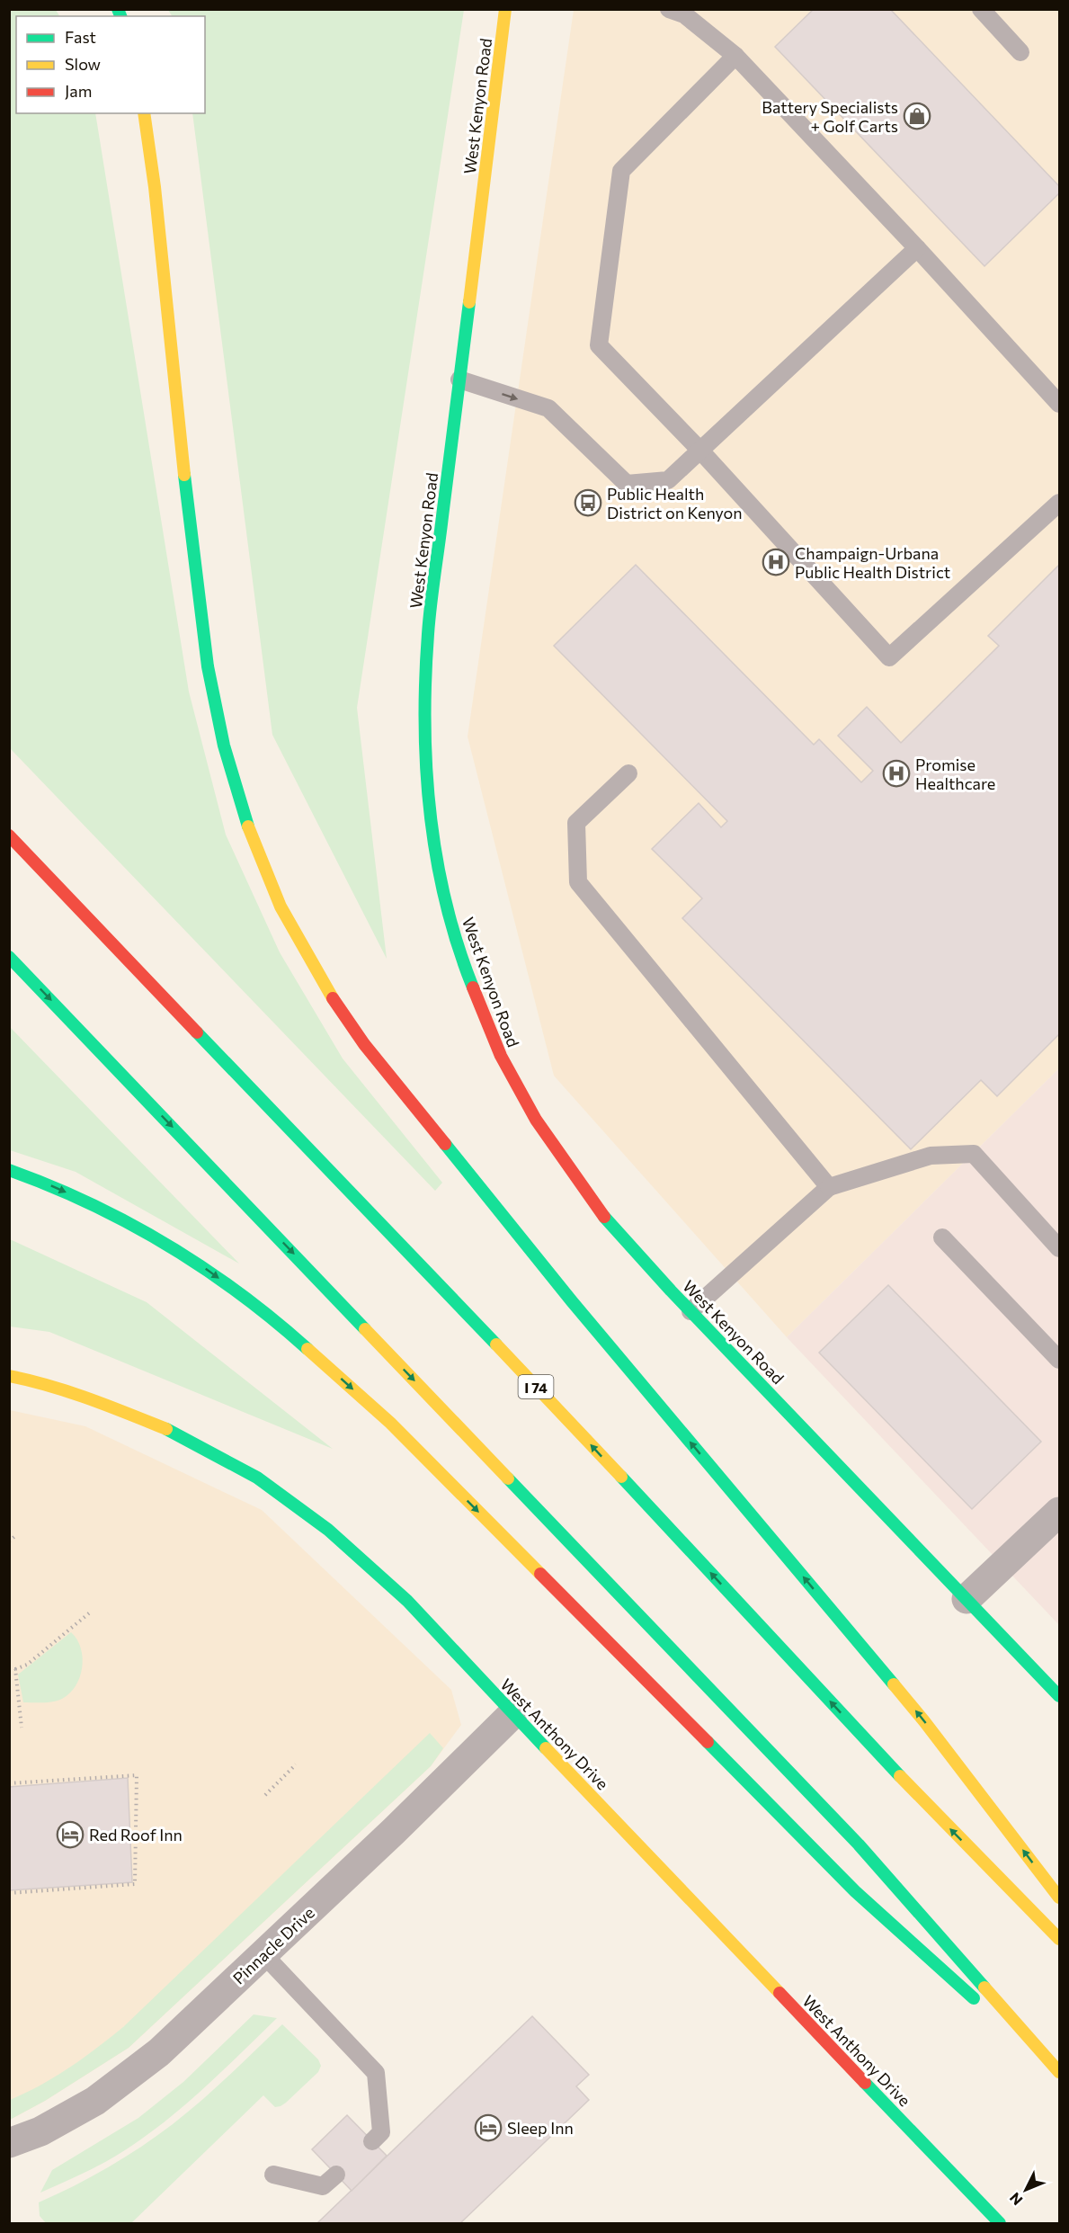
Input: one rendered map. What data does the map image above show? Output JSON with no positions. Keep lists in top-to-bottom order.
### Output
{
  "streets": {
    "main road": ["West Kenyon Road", "I 74", "West Anthony Drive"],
    "street": ["Pinnacle Drive"]
  },
  "crossings": [
    ["West Anthony Drive", "Pinnacle Drive"]
  ],
  "places": {
    "shop": ["Battery Specialists + Golf Carts"],
    "bus stop": ["Public Health District on Kenyon"],
    "hospital": ["Champaign-Urbana Public Health District", "Promise Healthcare"],
    "hotel": ["Red Roof Inn", "Sleep Inn"]
  },
  "legend": ["Fast", "Slow", "Jam"],
  "north": "bottom left"
}
